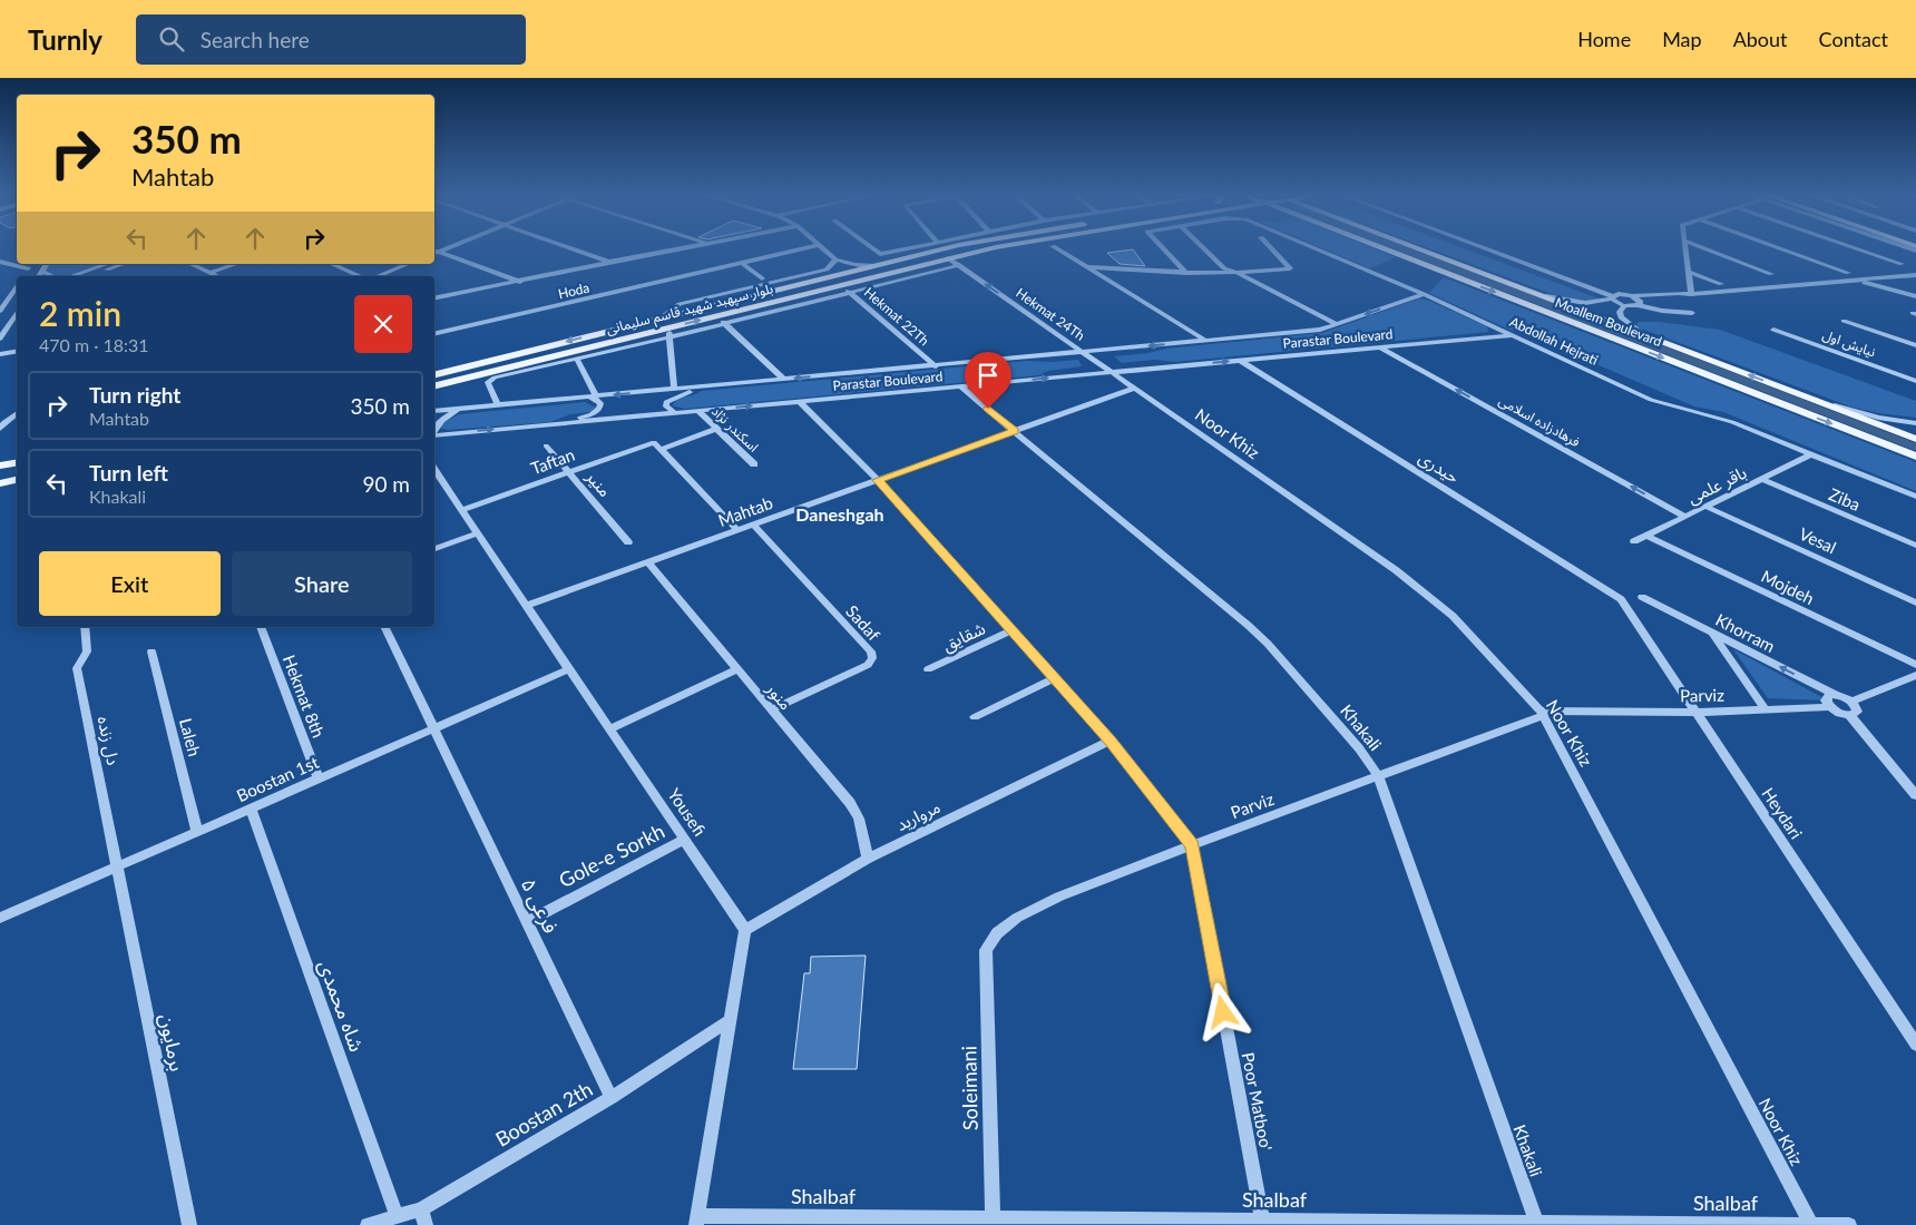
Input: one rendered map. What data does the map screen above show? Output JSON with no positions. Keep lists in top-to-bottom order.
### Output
{
  "streets": {
    "main road": ["بلوار سپهبد شهید قاسم سلیمانی", "Moallem Boulevard"],
    "street": [
      "Hoda",
      "Hekmat 24Th",
      "Hekmat 22Th",
      "Parastar Boulevard",
      "Abdollah Hejrati",
      "نیایش اول",
      "فرهادزاده اسلامی",
      "اسکندر نژاد",
      "Noor Khiz",
      "Taftan",
      "حیدری",
      "منیر",
      "باقر علمی",
      "Ziba",
      "Mahtab",
      "Vesal",
      "Mojdeh",
      "Sadaf",
      "Khorram",
      "شقایق",
      "Parviz",
      "Hekmat 8th",
      "منور",
      "Khakali",
      "Laleh",
      "دل زنده",
      "Boostan 1st",
      "Yousefi",
      "Heydari",
      "مروارید",
      "Gole-e Sorkh",
      "فرعی ۵",
      "شاه محمدی",
      "برمایون",
      "Soleimani",
      "Poor Matboo'",
      "Boostan 2th",
      "Shalbaf"
    ]
  },
  "crossings": [
    ["بلوار سپهبد شهید قاسم سلیمانی", "Hekmat 24Th"],
    ["بلوار سپهبد شهید قاسم سلیمانی", "Hekmat 22Th"],
    ["Hekmat 24Th", "Parastar Boulevard"],
    ["Hekmat 24Th", "Noor Khiz"],
    ["Hekmat 22Th", "Parastar Boulevard"],
    ["Parastar Boulevard", "Abdollah Hejrati"],
    ["Parastar Boulevard", "فرهادزاده اسلامی"],
    ["Parastar Boulevard", "اسکندر نژاد"],
    ["Parastar Boulevard", "Noor Khiz"],
    ["Parastar Boulevard", "حیدری"],
    ["Parastar Boulevard", "Khakali"],
    ["Parastar Boulevard", "Poor Matboo'"],
    ["Abdollah Hejrati", "باقر علمی"],
    ["فرهادزاده اسلامی", "باقر علمی"],
    ["Noor Khiz", "Mahtab"],
    ["Noor Khiz", "Parviz"],
    ["Noor Khiz", "Shalbaf"],
    ["Taftan", "منیر"],
    ["Taftan", "Yousefi"],
    ["حیدری", "Parviz"],
    ["حیدری", "Heydari"],
    ["باقر علمی", "Ziba"],
    ["باقر علمی", "Vesal"],
    ["باقر علمی", "Mojdeh"],
    ["Mahtab", "Sadaf"],
    ["Mahtab", "منور"],
    ["Mahtab", "Khakali"],
    ["Mahtab", "Yousefi"],
    ["Mahtab", "Poor Matboo'"],
    ["Sadaf", "منور"],
    ["شقایق", "Poor Matboo'"],
    ["Parviz", "Khakali"],
    ["Parviz", "Heydari"],
    ["Parviz", "Soleimani"],
    ["Parviz", "Poor Matboo'"],
    ["Hekmat 8th", "Boostan 1st"],
    ["منور", "مروارید"],
    ["Khakali", "Shalbaf"],
    ["Laleh", "Boostan 1st"],
    ["دل زنده", "Boostan 1st"],
    ["دل زنده", "برمایون"],
    ["Boostan 1st", "Yousefi"],
    ["Boostan 1st", "فرعی ۵"],
    ["Boostan 1st", "شاه محمدی"],
    ["Boostan 1st", "برمایون"],
    ["Yousefi", "مروارید"],
    ["Yousefi", "Gole-e Sorkh"],
    ["مروارید", "Poor Matboo'"],
    ["Gole-e Sorkh", "فرعی ۵"],
    ["فرعی ۵", "Boostan 2th"],
    ["شاه محمدی", "Boostan 2th"],
    ["Soleimani", "Shalbaf"],
    ["Poor Matboo'", "Shalbaf"]
  ],
  "one_way": ["فرهادزاده اسلامی", "Khorram"],
  "districts": ["Daneshgah"],
  "page": {
    "header": "Turnly",
    "search": "Search here",
    "nav": [
      "Home",
      "Map",
      "About",
      "Contact"
    ],
    "turn": ["350 m", "Mahtab"],
    "heading": ["2 min", "470 m · 18:31"],
    "list": [
      {
        "name": "Turn right",
        "note": "Mahtab",
        "value": "350 m"
      },
      {
        "name": "Turn left",
        "note": "Khakali",
        "value": "90 m"
      }
    ],
    "buttons": ["Exit", "Share"]
  }
}
